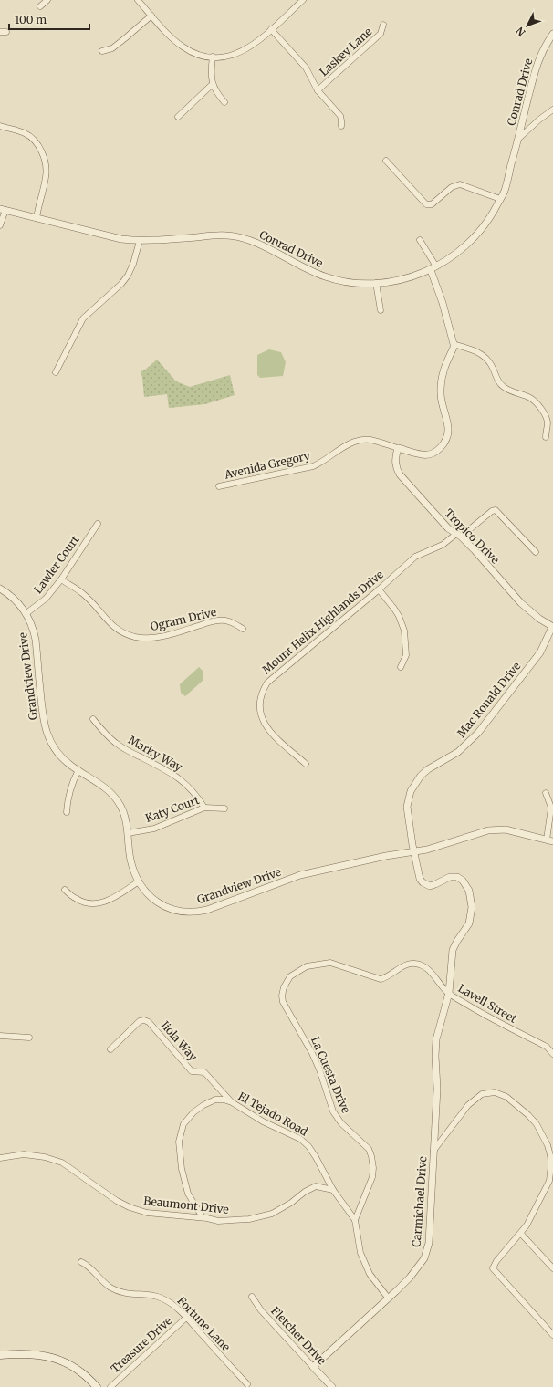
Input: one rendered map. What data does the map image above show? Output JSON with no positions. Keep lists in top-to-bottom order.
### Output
{
  "streets": {
    "street": [
      "Laskey Lane",
      "Conrad Drive",
      "Avenida Gregory",
      "Tropico Drive",
      "Lawler Court",
      "Ogram Drive",
      "Mount Helix Highlands Drive",
      "Grandview Drive",
      "Mac Ronald Drive",
      "Marky Way",
      "Katy Court",
      "Lavell Street",
      "Jiola Way",
      "La Cuesta Drive",
      "El Tejado Road",
      "Carmichael Drive",
      "Beaumont Drive",
      "Fortune Lane",
      "Fletcher Drive",
      "Treasure Drive"
    ]
  },
  "crossings": [
    ["Avenida Gregory", "Tropico Drive"],
    ["Tropico Drive", "Mount Helix Highlands Drive"],
    ["Tropico Drive", "Mac Ronald Drive"],
    ["Lawler Court", "Ogram Drive"],
    ["Lawler Court", "Grandview Drive"],
    ["Grandview Drive", "Mac Ronald Drive"],
    ["Grandview Drive", "Katy Court"],
    ["Grandview Drive", "Lavell Street"],
    ["Mac Ronald Drive", "Lavell Street"],
    ["Marky Way", "Katy Court"],
    ["Lavell Street", "La Cuesta Drive"],
    ["Lavell Street", "Carmichael Drive"],
    ["Jiola Way", "El Tejado Road"],
    ["La Cuesta Drive", "El Tejado Road"],
    ["La Cuesta Drive", "Carmichael Drive"],
    ["El Tejado Road", "Carmichael Drive"],
    ["El Tejado Road", "Beaumont Drive"],
    ["Carmichael Drive", "Fletcher Drive"],
    ["Fortune Lane", "Treasure Drive"]
  ],
  "scale_bar": "100 m",
  "north": "bottom left"
}
